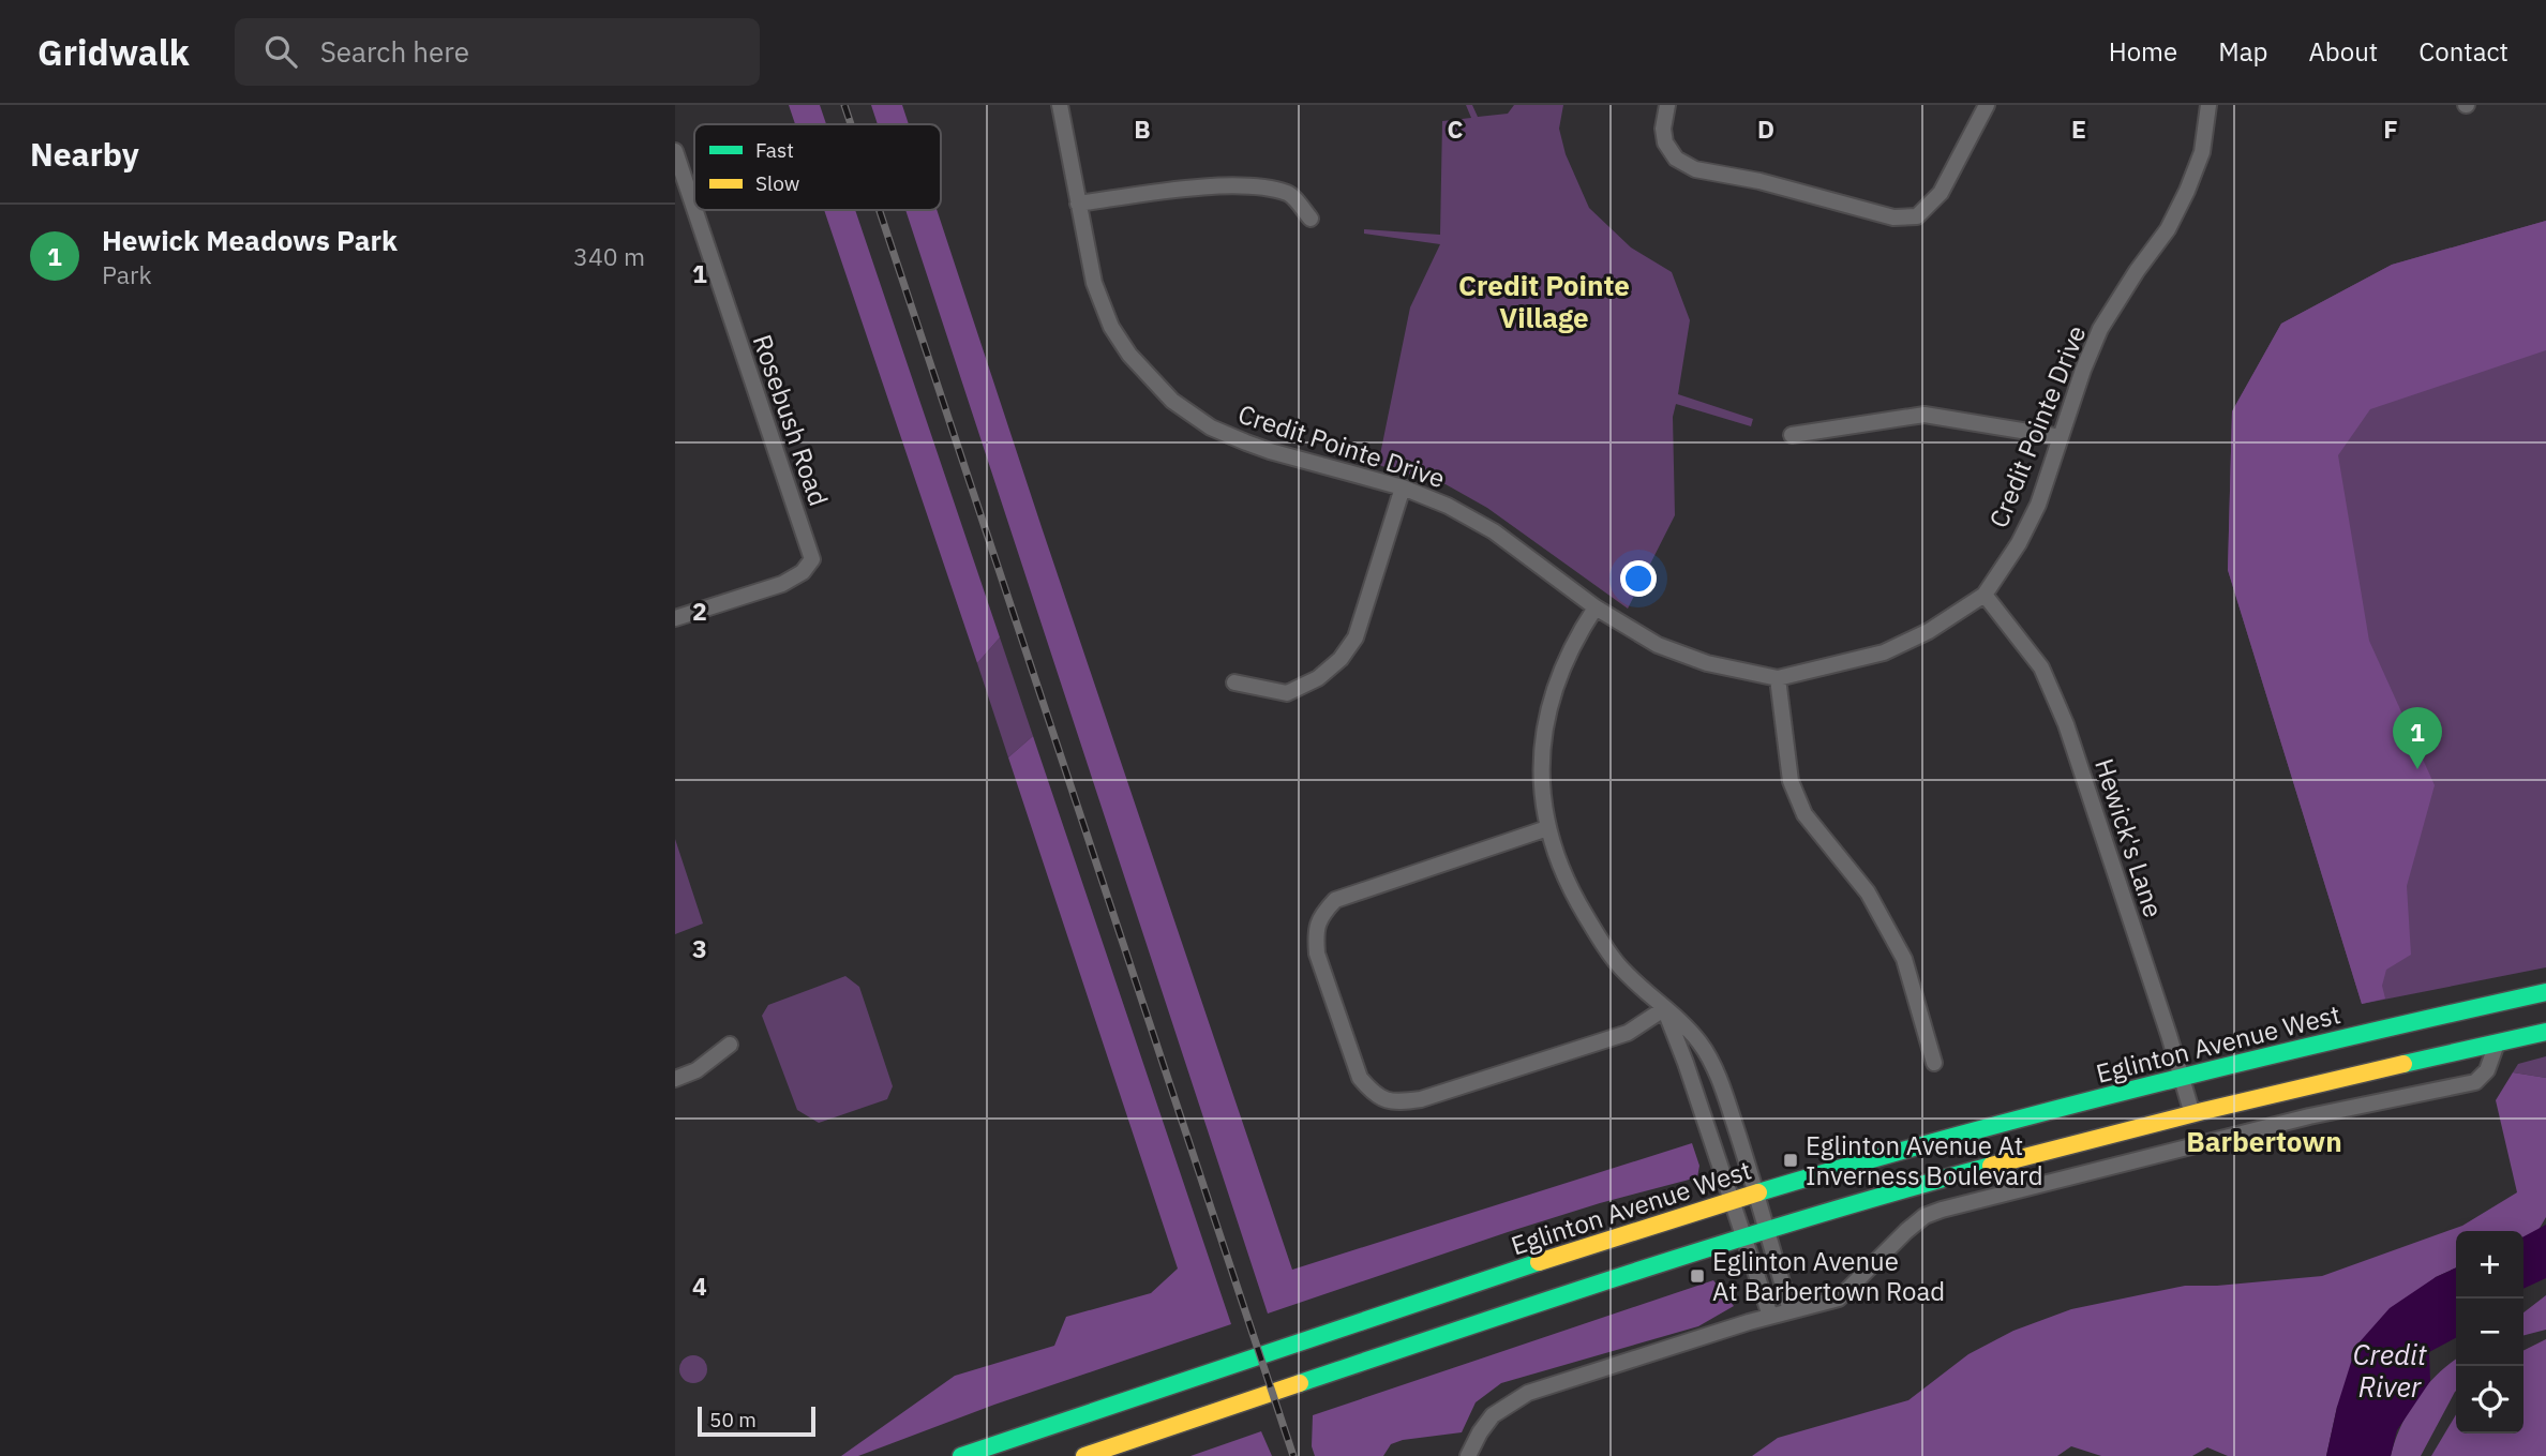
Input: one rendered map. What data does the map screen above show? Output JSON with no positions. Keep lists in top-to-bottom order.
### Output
{
  "streets": {
    "main road": ["Eglinton Avenue West"],
    "street": ["Rosebush Road", "Credit Pointe Drive", "Hewick's Lane"]
  },
  "crossings": [
    ["Credit Pointe Drive", "Hewick's Lane"],
    ["Hewick's Lane", "Eglinton Avenue West"]
  ],
  "districts": ["Credit Pointe Village", "Barbertown"],
  "water": ["Credit River"],
  "places": {
    "transit": ["Eglinton Avenue At Inverness Boulevard", "Eglinton Avenue At Barbertown Road"]
  },
  "legend": ["Fast", "Slow"],
  "scale_bar": "50 m",
  "page": {
    "header": "Gridwalk",
    "search": "Search here",
    "nav": [
      "Home",
      "Map",
      "About",
      "Contact"
    ],
    "heading": "Nearby",
    "list": [
      {
        "mark": "1",
        "name": "Hewick Meadows Park",
        "note": "Park",
        "value": "340 m"
      }
    ],
    "pins": "1",
    "map_buttons": ["+", "−"],
    "scale": "50 m"
  },
  "grid": {
    "columns": [
      "B",
      "C",
      "D",
      "E",
      "F"
    ],
    "rows": [
      "1",
      "2",
      "3",
      "4"
    ]
  }
}
